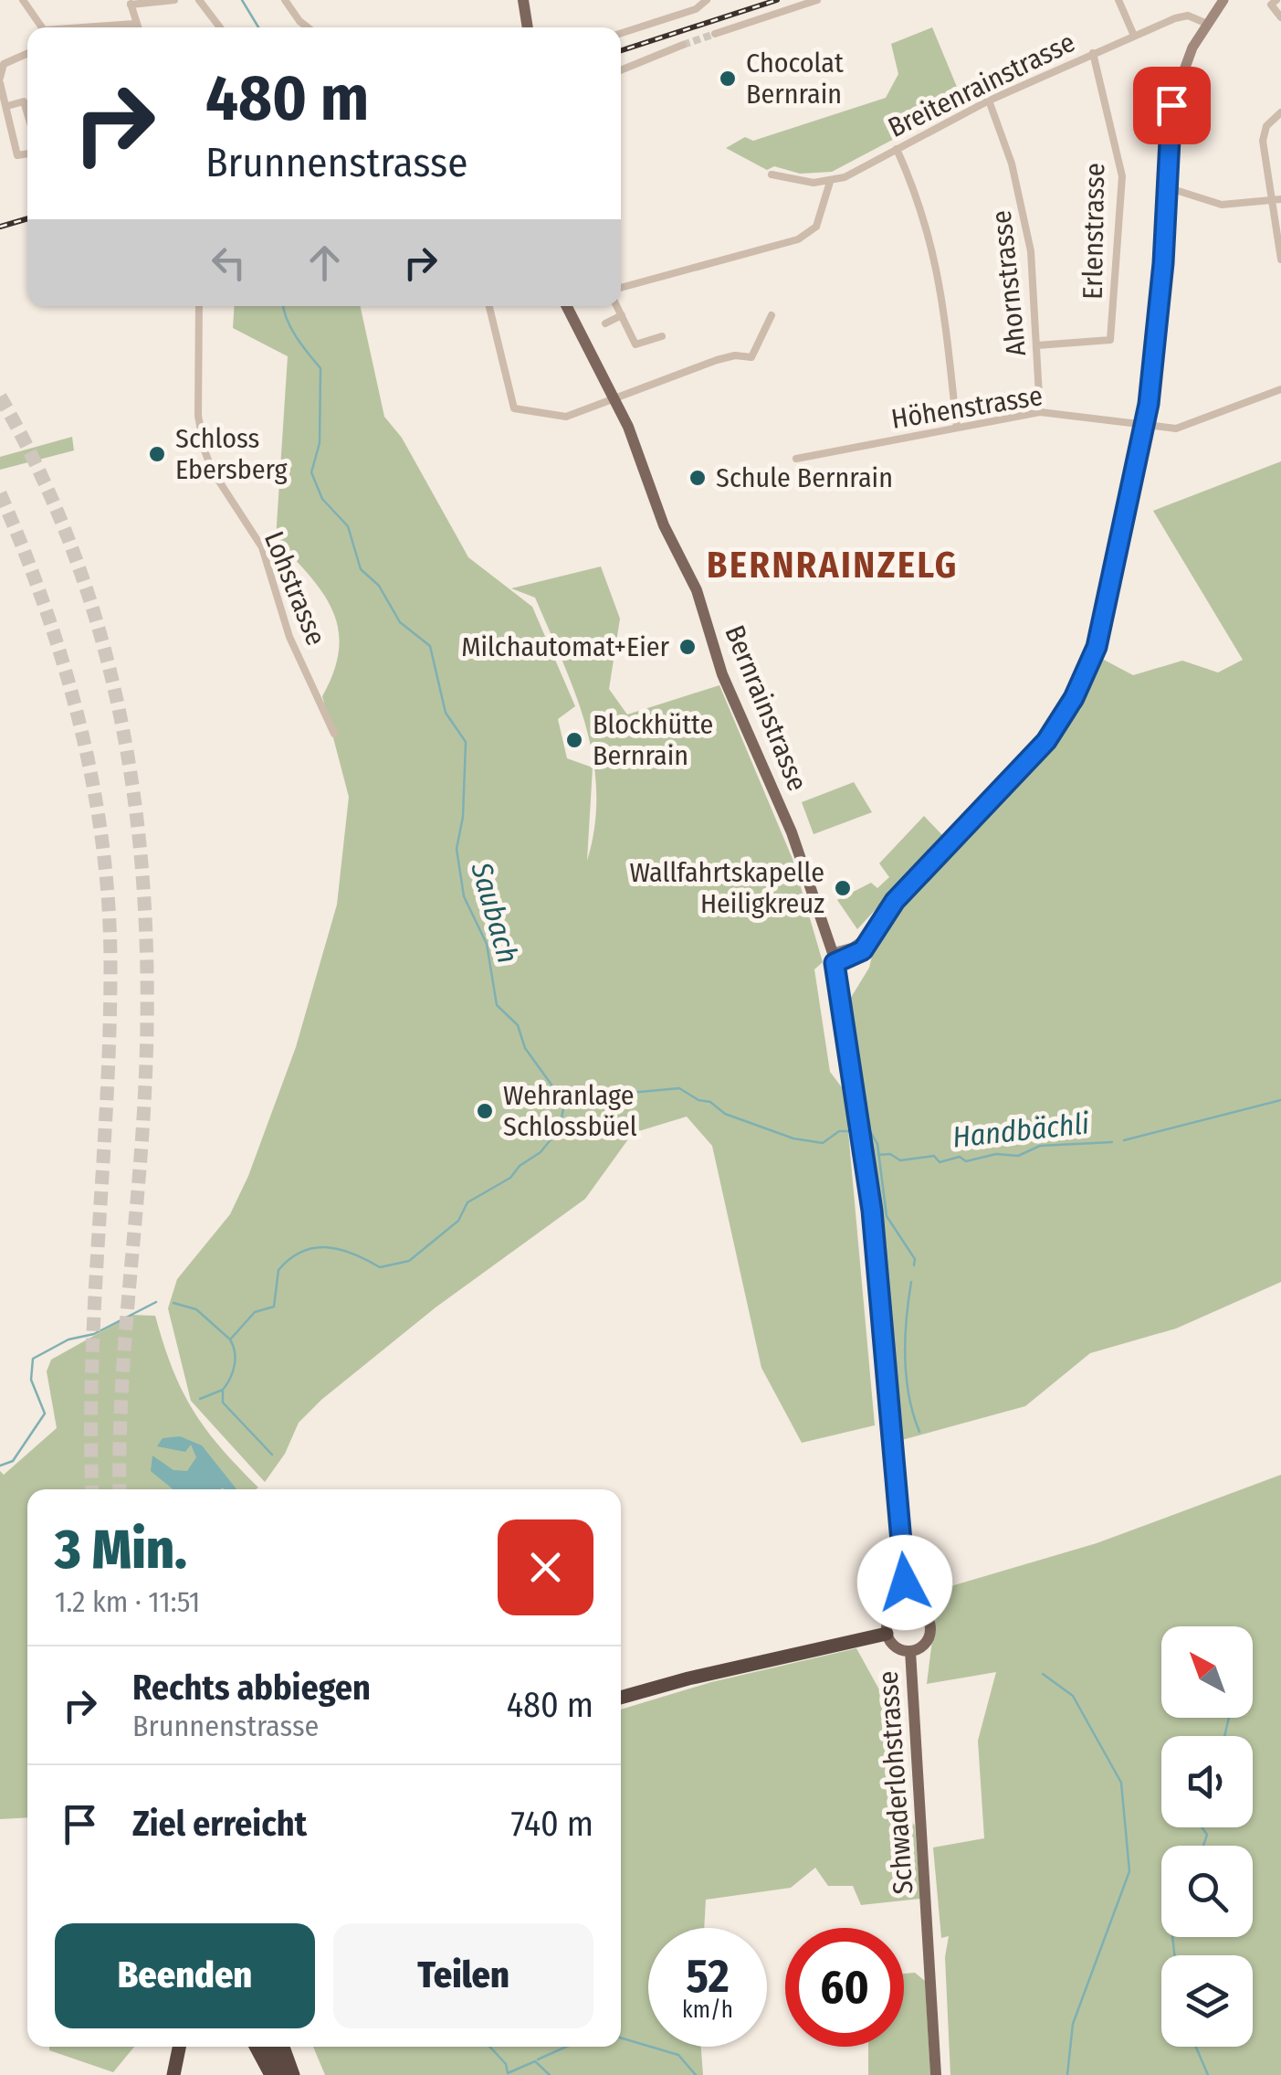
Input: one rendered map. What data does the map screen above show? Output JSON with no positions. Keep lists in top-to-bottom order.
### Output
{
  "streets": {
    "main road": ["Bernrainstrasse", "Schwaderlohstrasse"],
    "street": [
      "Breitenrainstrasse",
      "Erlenstrasse",
      "Ahornstrasse",
      "Höhenstrasse",
      "Lohstrasse"
    ]
  },
  "crossings": [
    ["Breitenrainstrasse", "Erlenstrasse"],
    ["Breitenrainstrasse", "Ahornstrasse"],
    ["Erlenstrasse", "Ahornstrasse"],
    ["Ahornstrasse", "Höhenstrasse"],
    ["Bernrainstrasse", "Schwaderlohstrasse"]
  ],
  "districts": ["BERNRAINZELG"],
  "water": ["Saubach", "Handbächli"],
  "places": [
    "Chocolat Bernrain",
    "Schloss Ebersberg",
    "Schule Bernrain",
    "Milchautomat+Eier",
    "Blockhütte Bernrain",
    "Wallfahrtskapelle Heiligkreuz",
    "Wehranlage Schlossbüel"
  ],
  "north": "top left",
  "page": {
    "turn": ["480 m", "Brunnenstrasse"],
    "heading": ["3 Min.", "1.2 km · 11:51"],
    "list": [
      {
        "name": "Rechts abbiegen",
        "note": "Brunnenstrasse",
        "value": "480 m"
      },
      {
        "name": "Ziel erreicht",
        "value": "740 m"
      }
    ],
    "buttons": ["Beenden", "Teilen"],
    "speed": "52 km/h",
    "limit": "60"
  }
}
